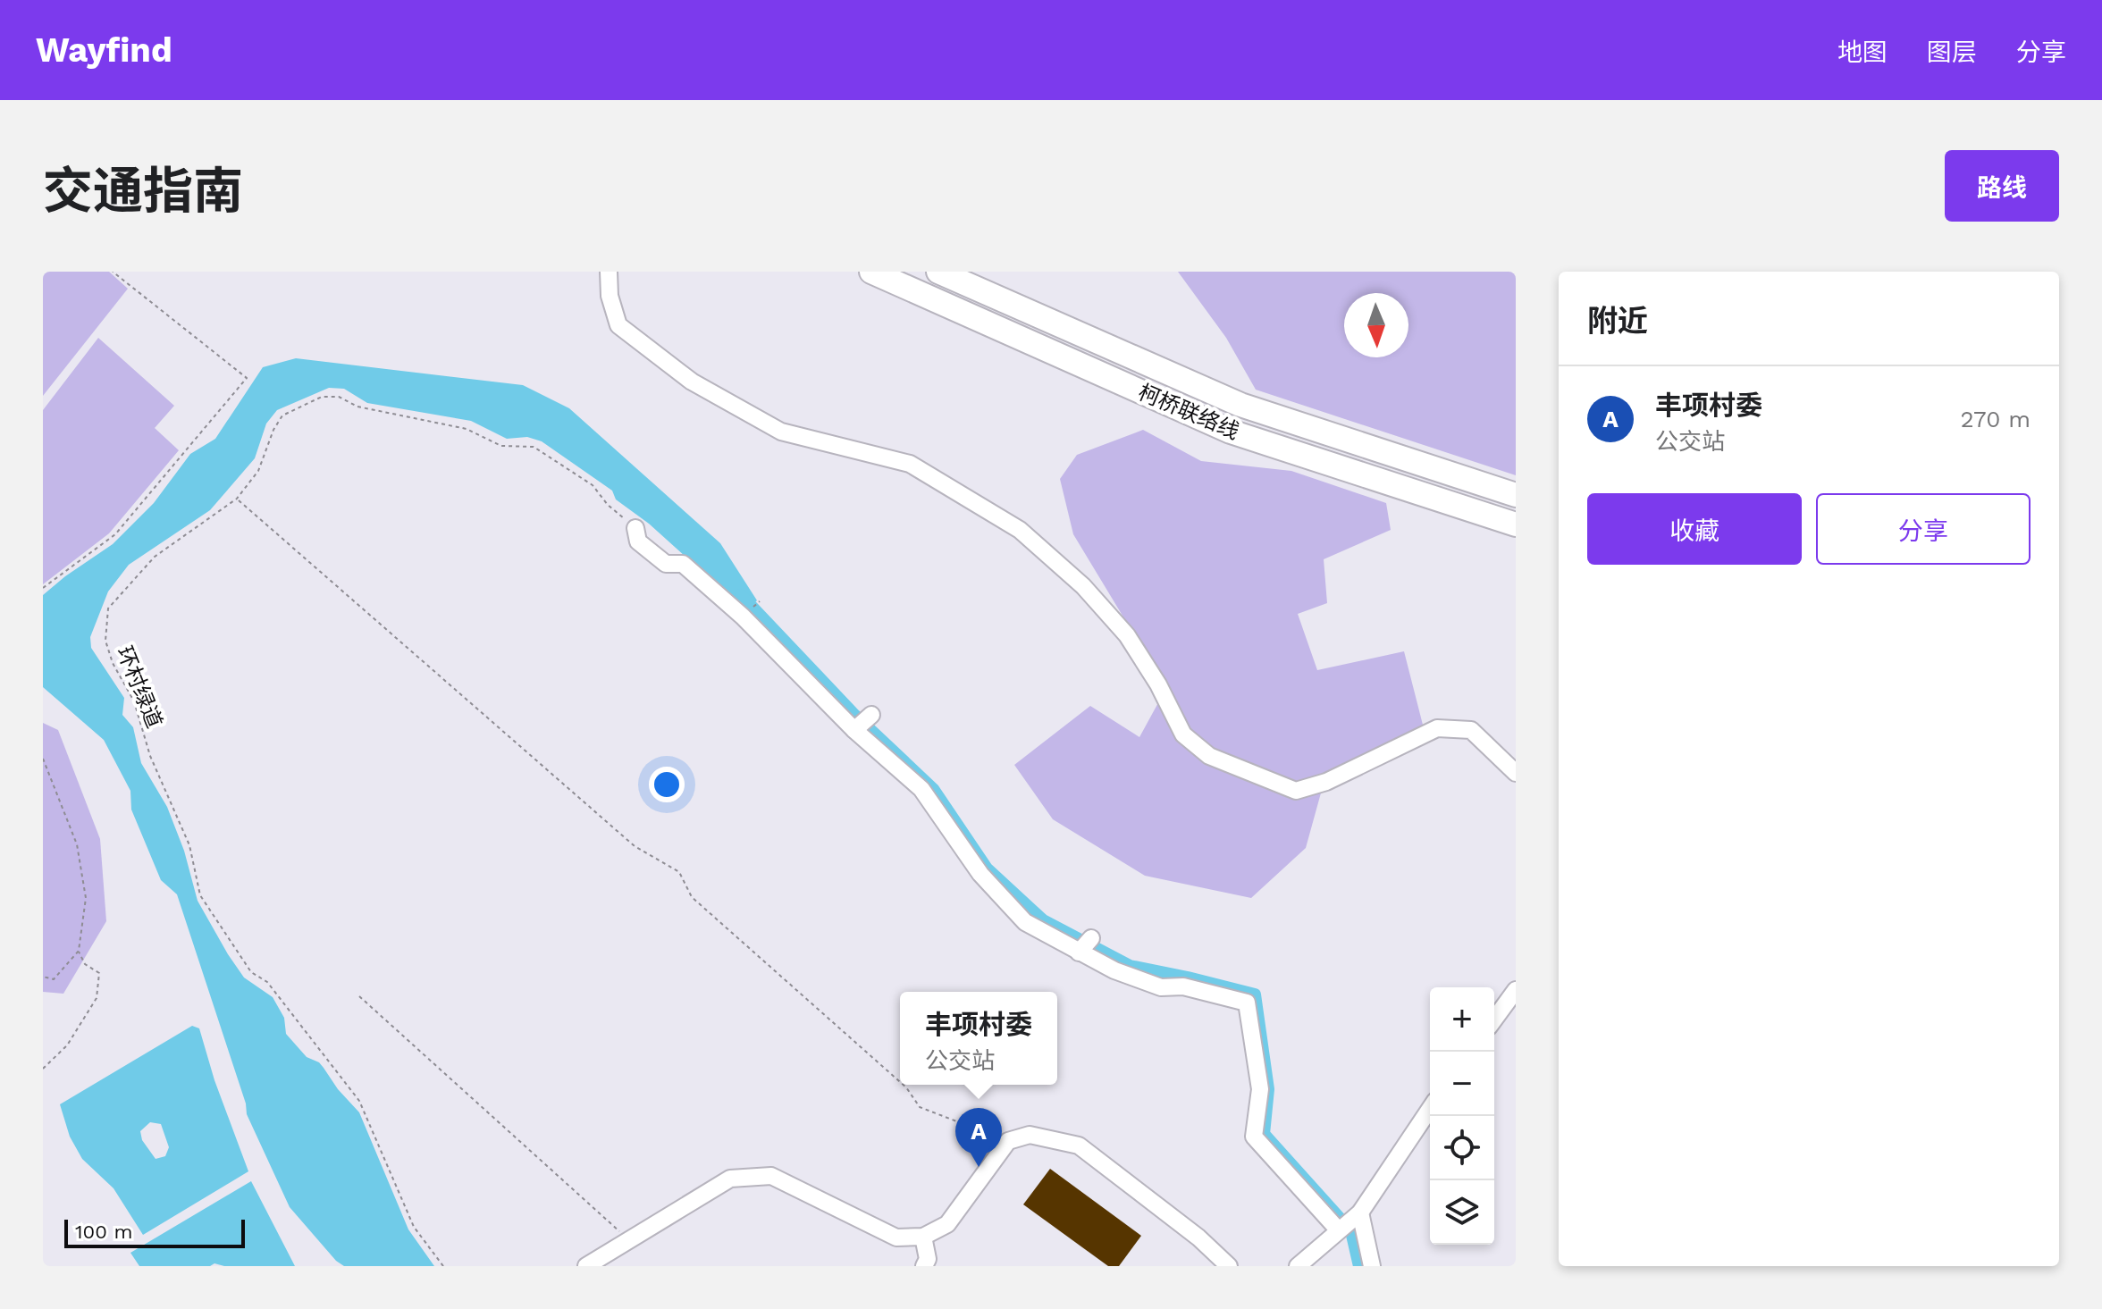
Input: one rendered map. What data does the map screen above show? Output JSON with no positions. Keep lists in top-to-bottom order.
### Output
{
  "streets": {
    "highway": ["柯桥联络线"],
    "path": ["环村绿道"]
  },
  "scale_bar": "100 m",
  "north": "bottom",
  "page": {
    "header": "Wayfind",
    "nav": ["地图", "图层", "分享"],
    "title": "交通指南",
    "buttons": [
      "路线",
      ["收藏", "分享"]
    ],
    "heading": "附近",
    "list": [
      {
        "mark": "A",
        "name": "丰项村委",
        "note": "公交站",
        "value": "270 m"
      }
    ],
    "map_buttons": ["+", "−"],
    "popup": ["丰项村委", "公交站"],
    "pins": "A",
    "scale": "100 m"
  }
}
